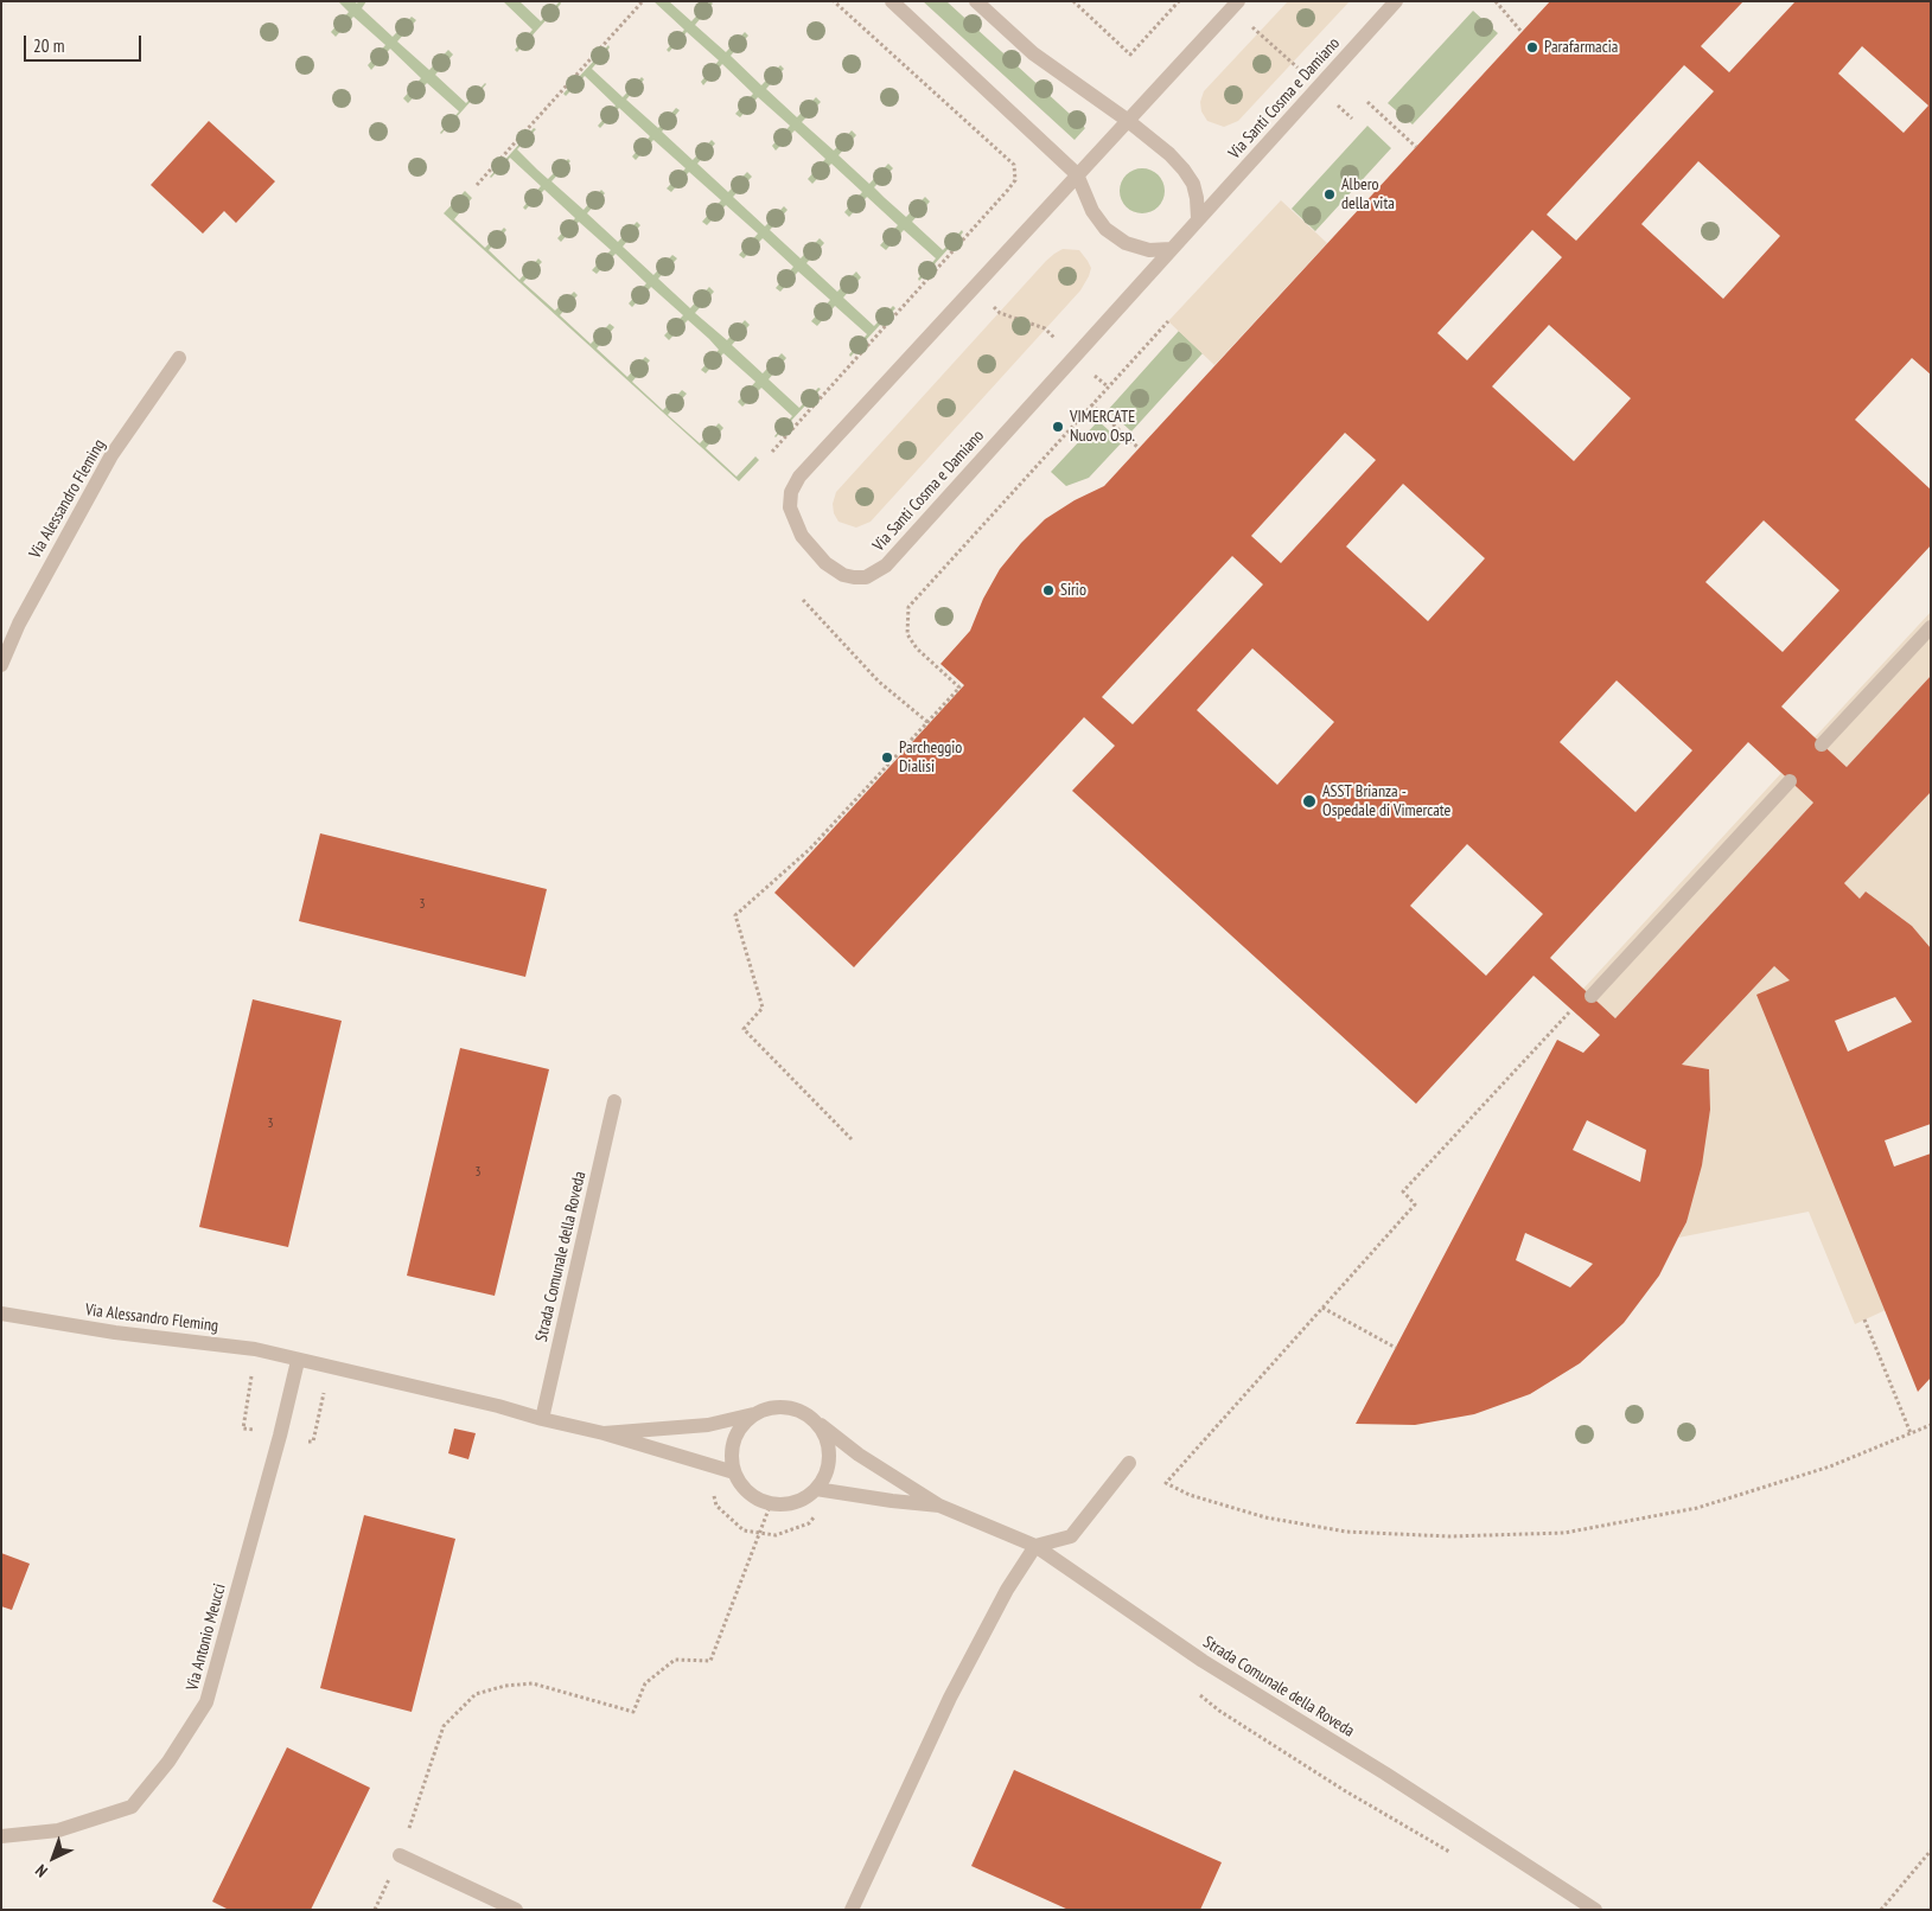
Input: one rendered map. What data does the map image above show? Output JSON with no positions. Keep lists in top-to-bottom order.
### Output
{
  "streets": {
    "street": [
      "Via Santi Cosma e Damiano",
      "Via Alessandro Fleming",
      "Strada Comunale della Roveda",
      "Via Antonio Meucci"
    ]
  },
  "crossings": [
    ["Via Alessandro Fleming", "Strada Comunale della Roveda"],
    ["Via Alessandro Fleming", "Via Antonio Meucci"],
    ["Strada Comunale della Roveda", "Via Antonio Meucci"]
  ],
  "places": [
    "Parafarmacia",
    "Albero della vita",
    "VIMERCATE Nuovo Osp.",
    "Sirio",
    "Parcheggio Dialisi",
    "ASST Brianza - Ospedale di Vimercate"
  ],
  "house_numbers": ["3", "3", "3"],
  "scale_bar": "20 m",
  "north": "bottom left"
}
